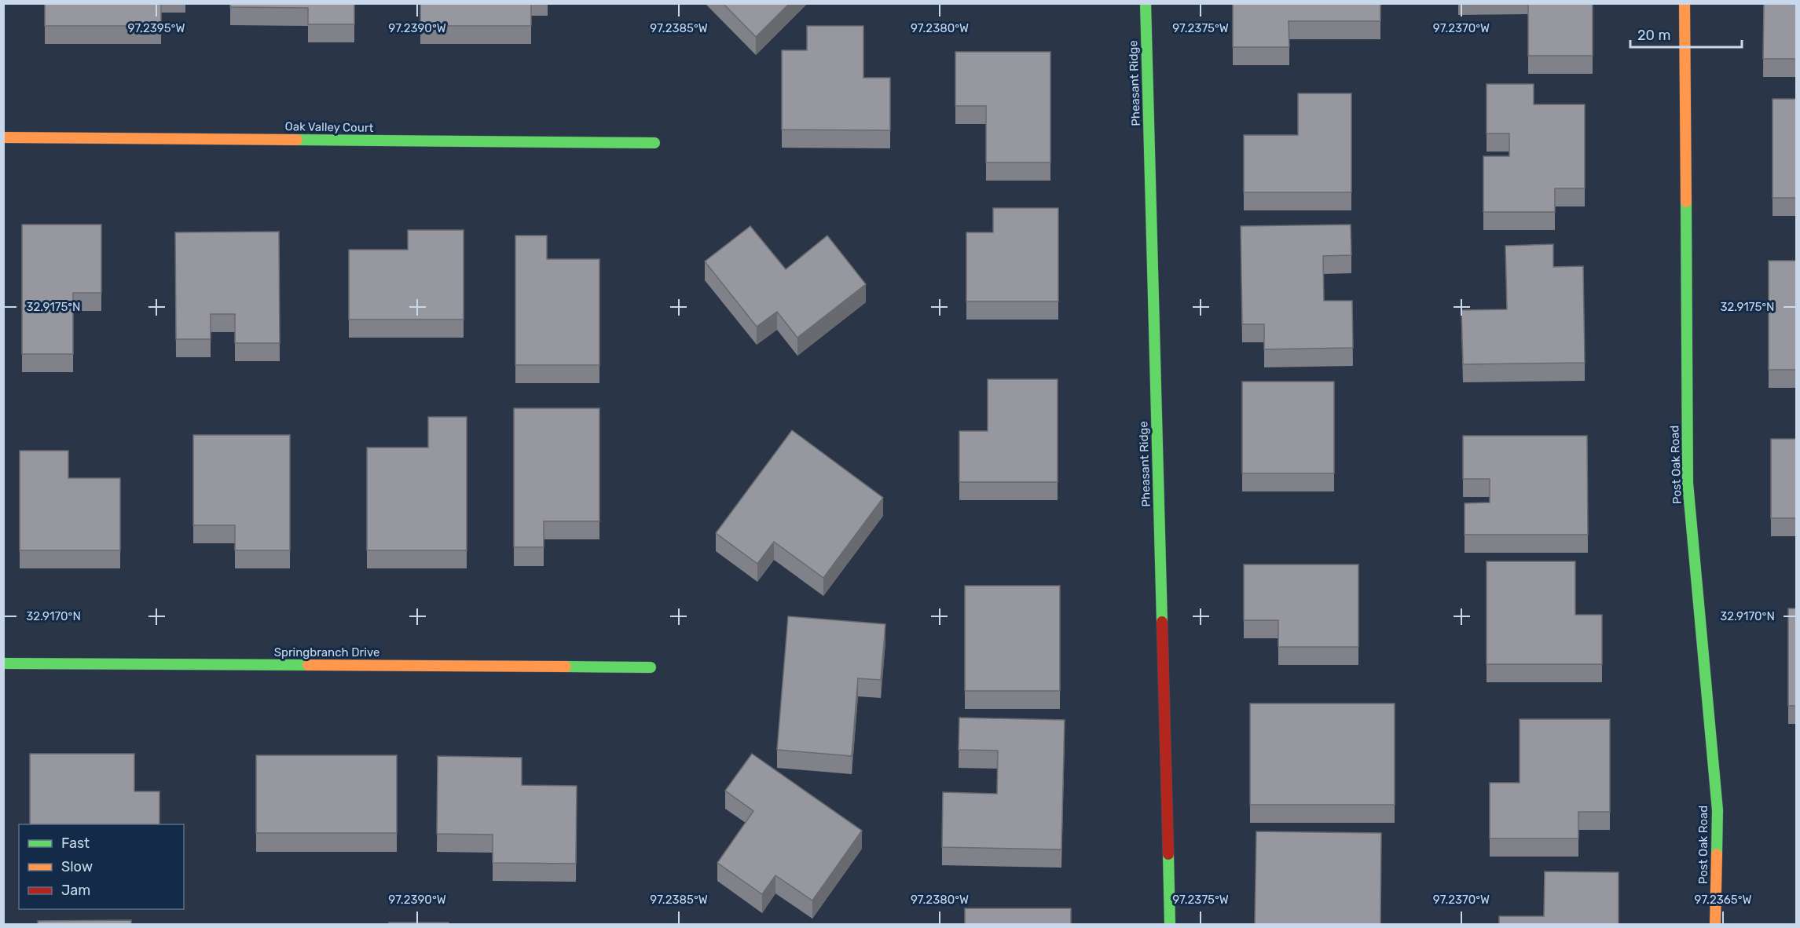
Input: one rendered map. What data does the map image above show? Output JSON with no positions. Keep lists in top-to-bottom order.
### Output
{
  "streets": {
    "street": [
      "Pheasant Ridge",
      "Oak Valley Court",
      "Post Oak Road",
      "Springbranch Drive"
    ]
  },
  "legend": ["Fast", "Slow", "Jam"],
  "scale_bar": "20 m",
  "coordinates": [
    "97.2395°W",
    "97.2390°W",
    "97.2385°W",
    "97.2380°W",
    "97.2375°W",
    "97.2370°W",
    "32.9175°N",
    "32.9170°N",
    "97.2365°W"
  ]
}
